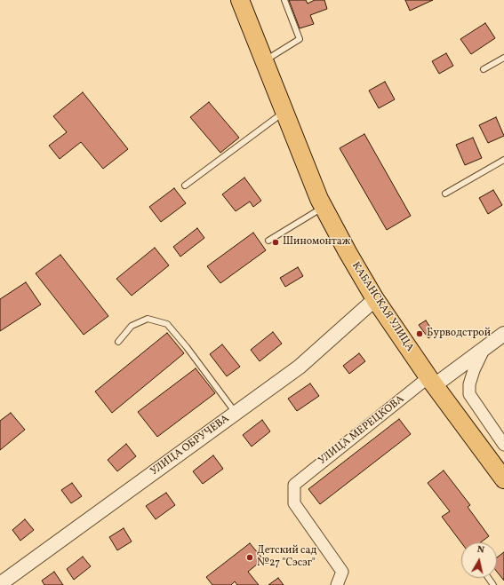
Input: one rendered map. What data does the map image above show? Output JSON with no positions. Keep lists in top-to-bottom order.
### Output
{
  "streets": {
    "main road": ["КАБАНСКАЯ УЛИЦА"],
    "street": ["УЛИЦА МЕРЕЦКОВА", "УЛИЦА ОБРУЧЕВА"]
  },
  "crossings": [
    ["КАБАНСКАЯ УЛИЦА", "УЛИЦА МЕРЕЦКОВА"],
    ["КАБАНСКАЯ УЛИЦА", "УЛИЦА ОБРУЧЕВА"]
  ],
  "places": ["Шиномонтаж", "Бурводстрой", "Детский сад №27 \"Сэсэг\""],
  "north": "top"
}
